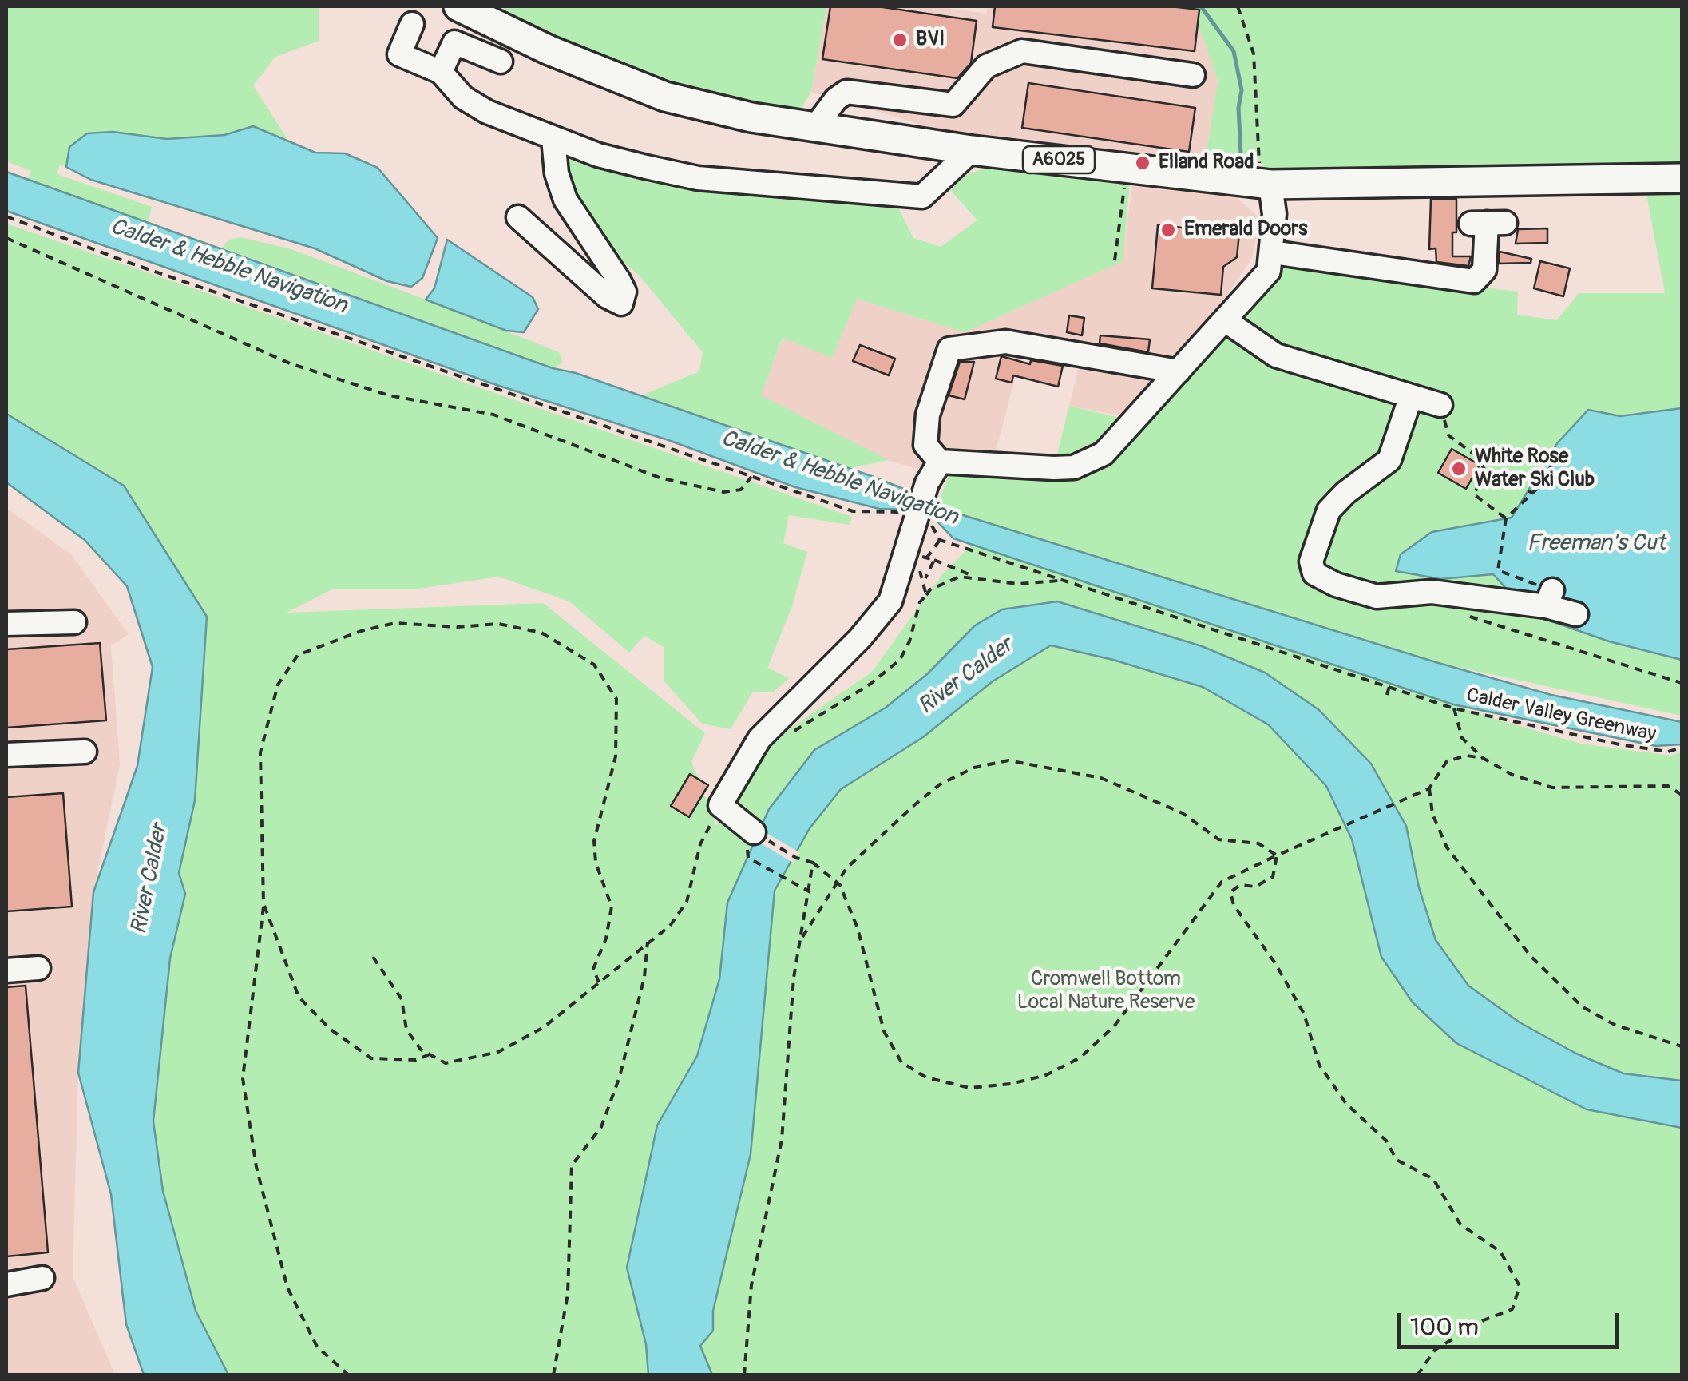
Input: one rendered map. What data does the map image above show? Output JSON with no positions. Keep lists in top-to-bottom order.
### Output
{
  "streets": {
    "main road": ["A6025"],
    "path": ["Calder Valley Greenway"]
  },
  "water": ["Calder & Hebble Navigation", "Freeman's Cut", "River Calder"],
  "parks": ["Cromwell Bottom Local Nature Reserve"],
  "places": [
    "BVI",
    "Elland Road",
    "Emerald Doors",
    "White Rose Water Ski Club"
  ],
  "scale_bar": "100 m"
}
